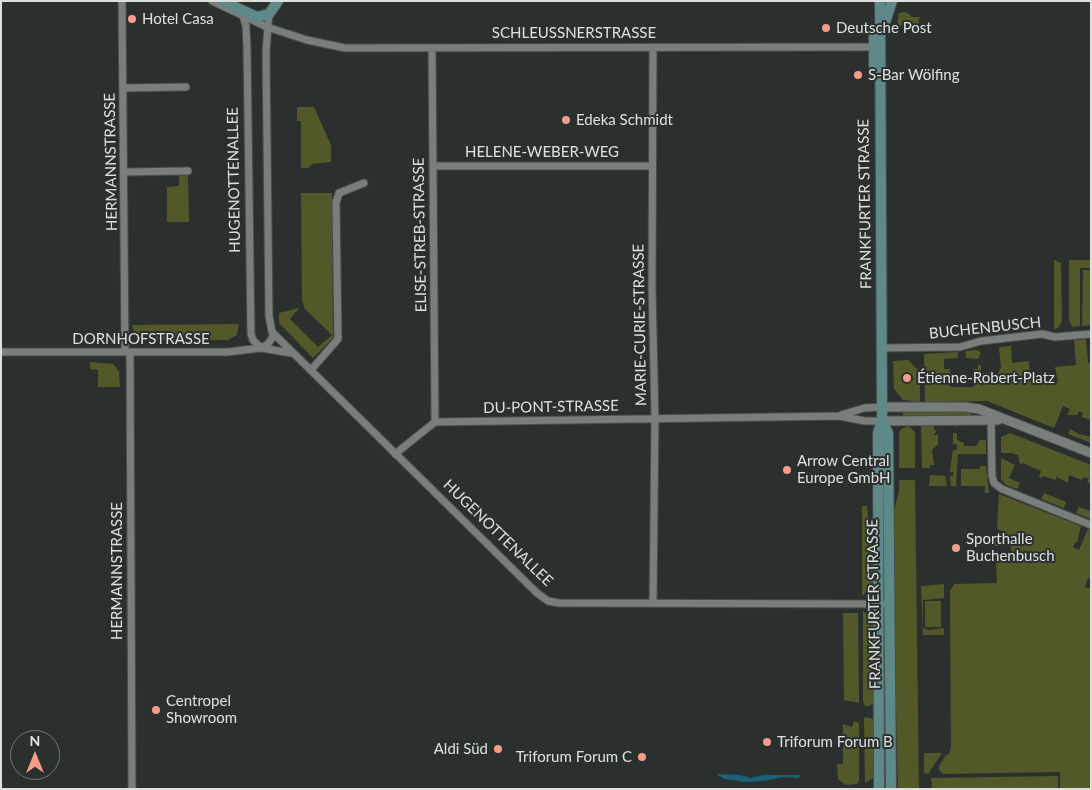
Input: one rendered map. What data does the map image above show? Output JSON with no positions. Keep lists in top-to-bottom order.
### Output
{
  "streets": {
    "main road": ["SCHLEUSSNERSTRASSE", "FRANKFURTER STRASSE"],
    "street": [
      "HELENE-WEBER-WEG",
      "HERMANNSTRASSE",
      "HUGENOTTENALLEE",
      "ELISE-STREB-STRASSE",
      "MARIE-CURIE-STRASSE",
      "BUCHENBUSCH",
      "DORNHOFSTRASSE",
      "DU-PONT-STRASSE"
    ]
  },
  "crossings": [
    ["SCHLEUSSNERSTRASSE", "HUGENOTTENALLEE"],
    ["SCHLEUSSNERSTRASSE", "FRANKFURTER STRASSE"],
    ["SCHLEUSSNERSTRASSE", "ELISE-STREB-STRASSE"],
    ["SCHLEUSSNERSTRASSE", "MARIE-CURIE-STRASSE"],
    ["HELENE-WEBER-WEG", "ELISE-STREB-STRASSE"],
    ["HELENE-WEBER-WEG", "MARIE-CURIE-STRASSE"],
    ["HERMANNSTRASSE", "DORNHOFSTRASSE"],
    ["HUGENOTTENALLEE", "FRANKFURTER STRASSE"],
    ["HUGENOTTENALLEE", "MARIE-CURIE-STRASSE"],
    ["HUGENOTTENALLEE", "DORNHOFSTRASSE"],
    ["FRANKFURTER STRASSE", "BUCHENBUSCH"],
    ["FRANKFURTER STRASSE", "DU-PONT-STRASSE"],
    ["ELISE-STREB-STRASSE", "DU-PONT-STRASSE"],
    ["MARIE-CURIE-STRASSE", "DU-PONT-STRASSE"]
  ],
  "places": [
    "Hotel Casa",
    "Deutsche Post",
    "S-Bar Wölfing",
    "Edeka Schmidt",
    "Étienne-Robert-Platz",
    "Arrow Central Europe GmbH",
    "Sporthalle Buchenbusch",
    "Centropel Showroom",
    "Triforum Forum B",
    "Aldi Süd",
    "Triforum Forum C"
  ],
  "north": "top"
}
